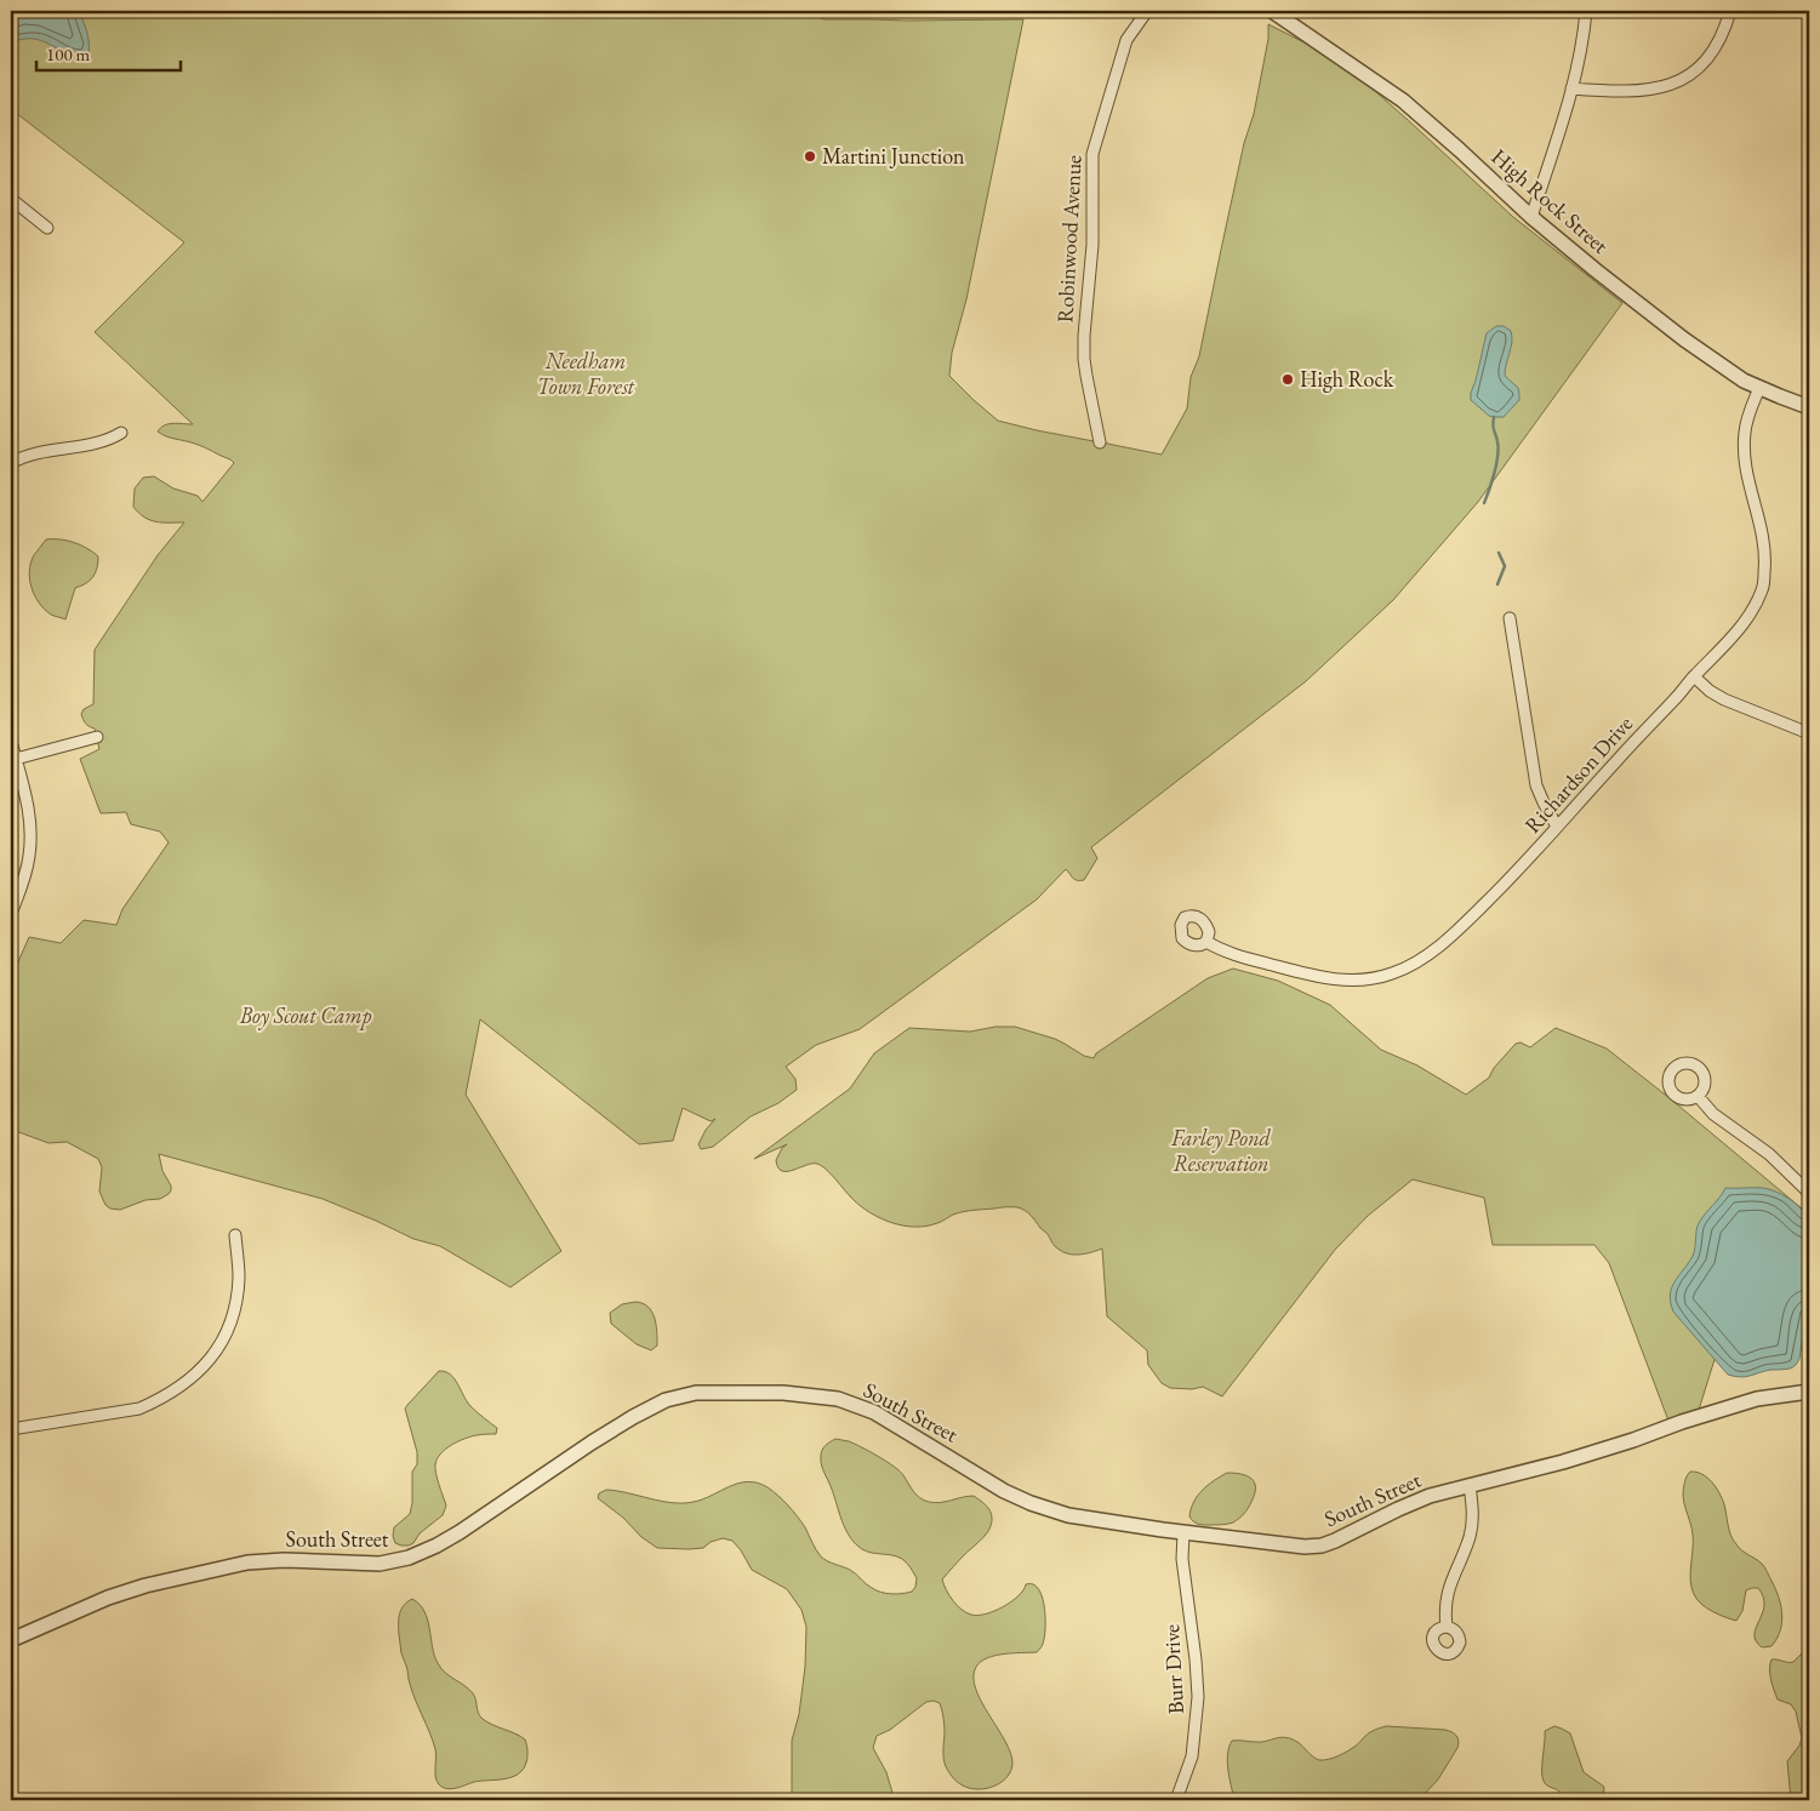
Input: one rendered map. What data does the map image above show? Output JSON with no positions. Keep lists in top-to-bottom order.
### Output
{
  "streets": {
    "street": [
      "High Rock Street",
      "Robinwood Avenue",
      "Richardson Drive",
      "South Street",
      "Burr Drive"
    ]
  },
  "crossings": [
    ["High Rock Street", "Richardson Drive"],
    ["South Street", "Burr Drive"]
  ],
  "parks": ["Needham Town Forest", "Boy Scout Camp", "Farley Pond Reservation"],
  "places": ["Martini Junction", "High Rock"],
  "scale_bar": "100 m"
}
